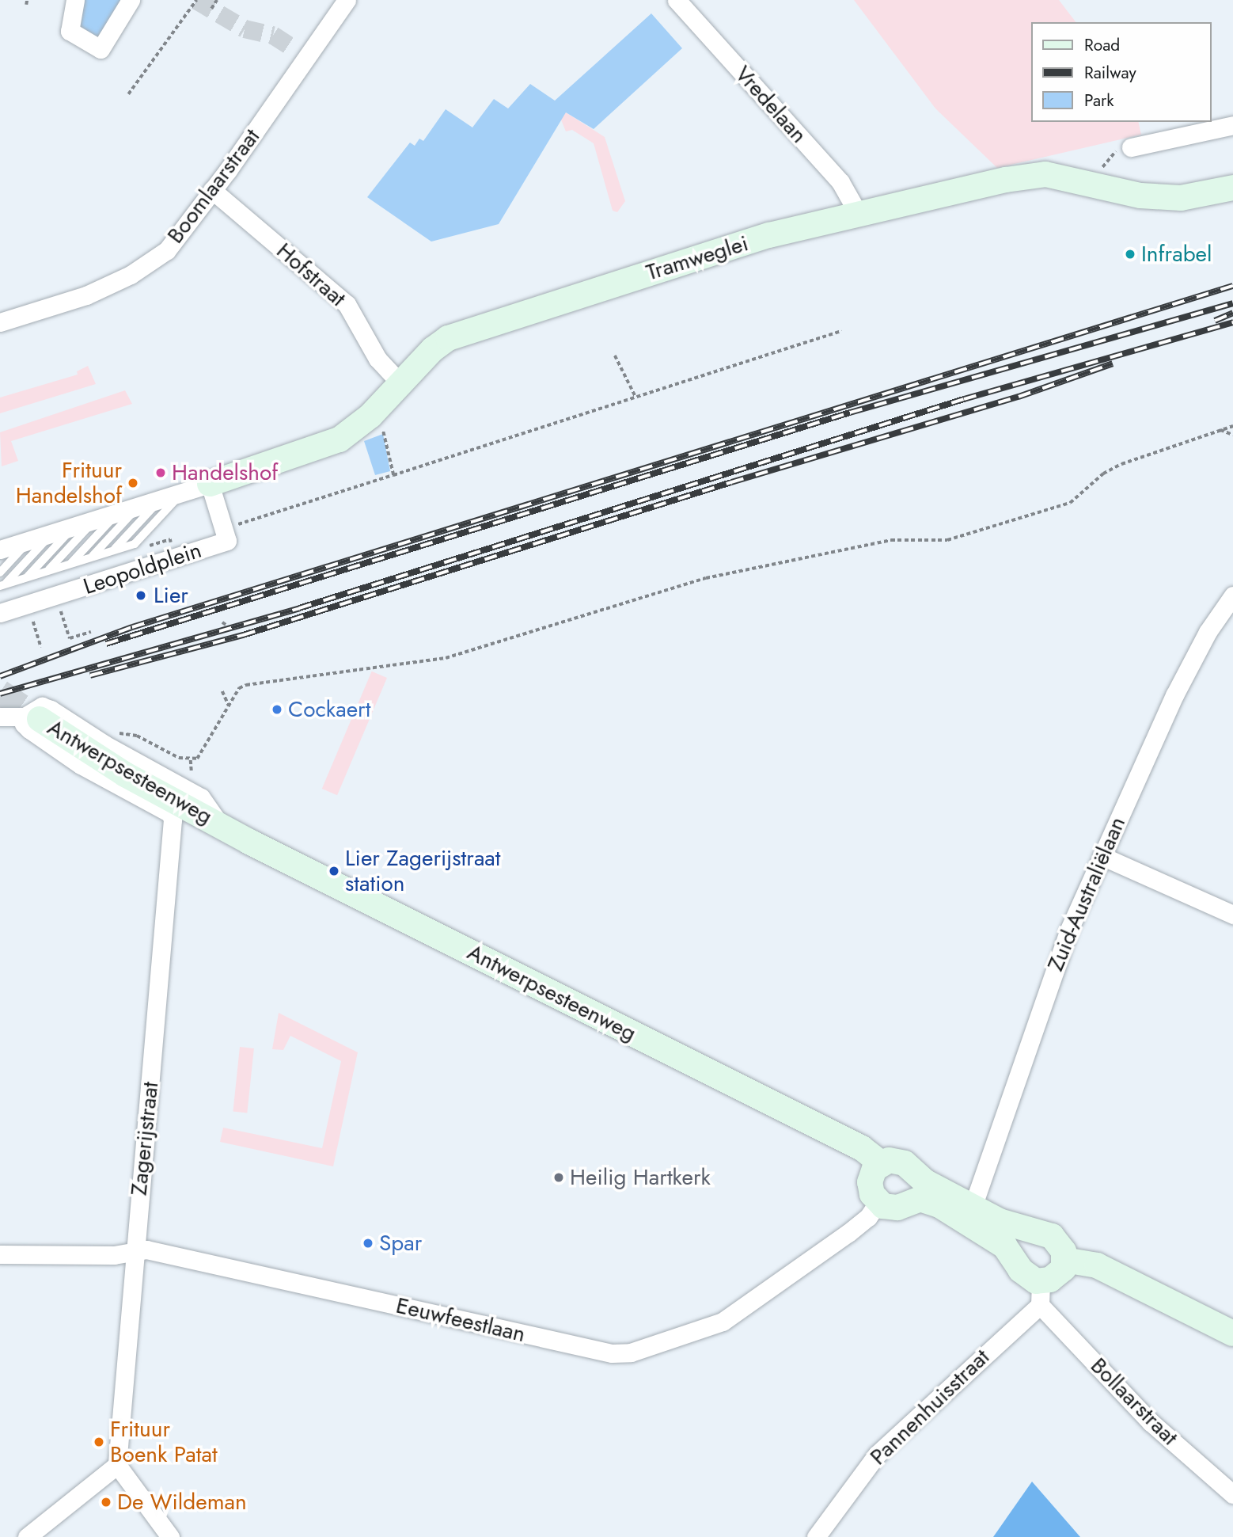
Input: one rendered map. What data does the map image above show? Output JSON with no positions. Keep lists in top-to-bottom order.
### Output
{
  "streets": {
    "street": [
      "Vredelaan",
      "Boomlaarstraat",
      "Tramweglei",
      "Hofstraat",
      "Leopoldplein",
      "Antwerpsesteenweg",
      "Zuid-Australiëlaan",
      "Zagerijstraat",
      "Eeuwfeestlaan",
      "Bollaarstraat",
      "Pannenhuisstraat"
    ]
  },
  "crossings": [
    ["Vredelaan", "Tramweglei"],
    ["Boomlaarstraat", "Hofstraat"],
    ["Tramweglei", "Leopoldplein"],
    ["Antwerpsesteenweg", "Zuid-Australiëlaan"],
    ["Antwerpsesteenweg", "Zagerijstraat"],
    ["Zagerijstraat", "Eeuwfeestlaan"],
    ["Bollaarstraat", "Pannenhuisstraat"]
  ],
  "places": [
    "Infrabel",
    "Handelshof",
    "Frituur Handelshof",
    "Lier",
    "Cockaert",
    "Lier Zagerijstraat station",
    "Heilig Hartkerk",
    "Spar",
    "Frituur Boenk Patat",
    "De Wildeman"
  ],
  "legend": ["Road", "Railway", "Park"]
}
